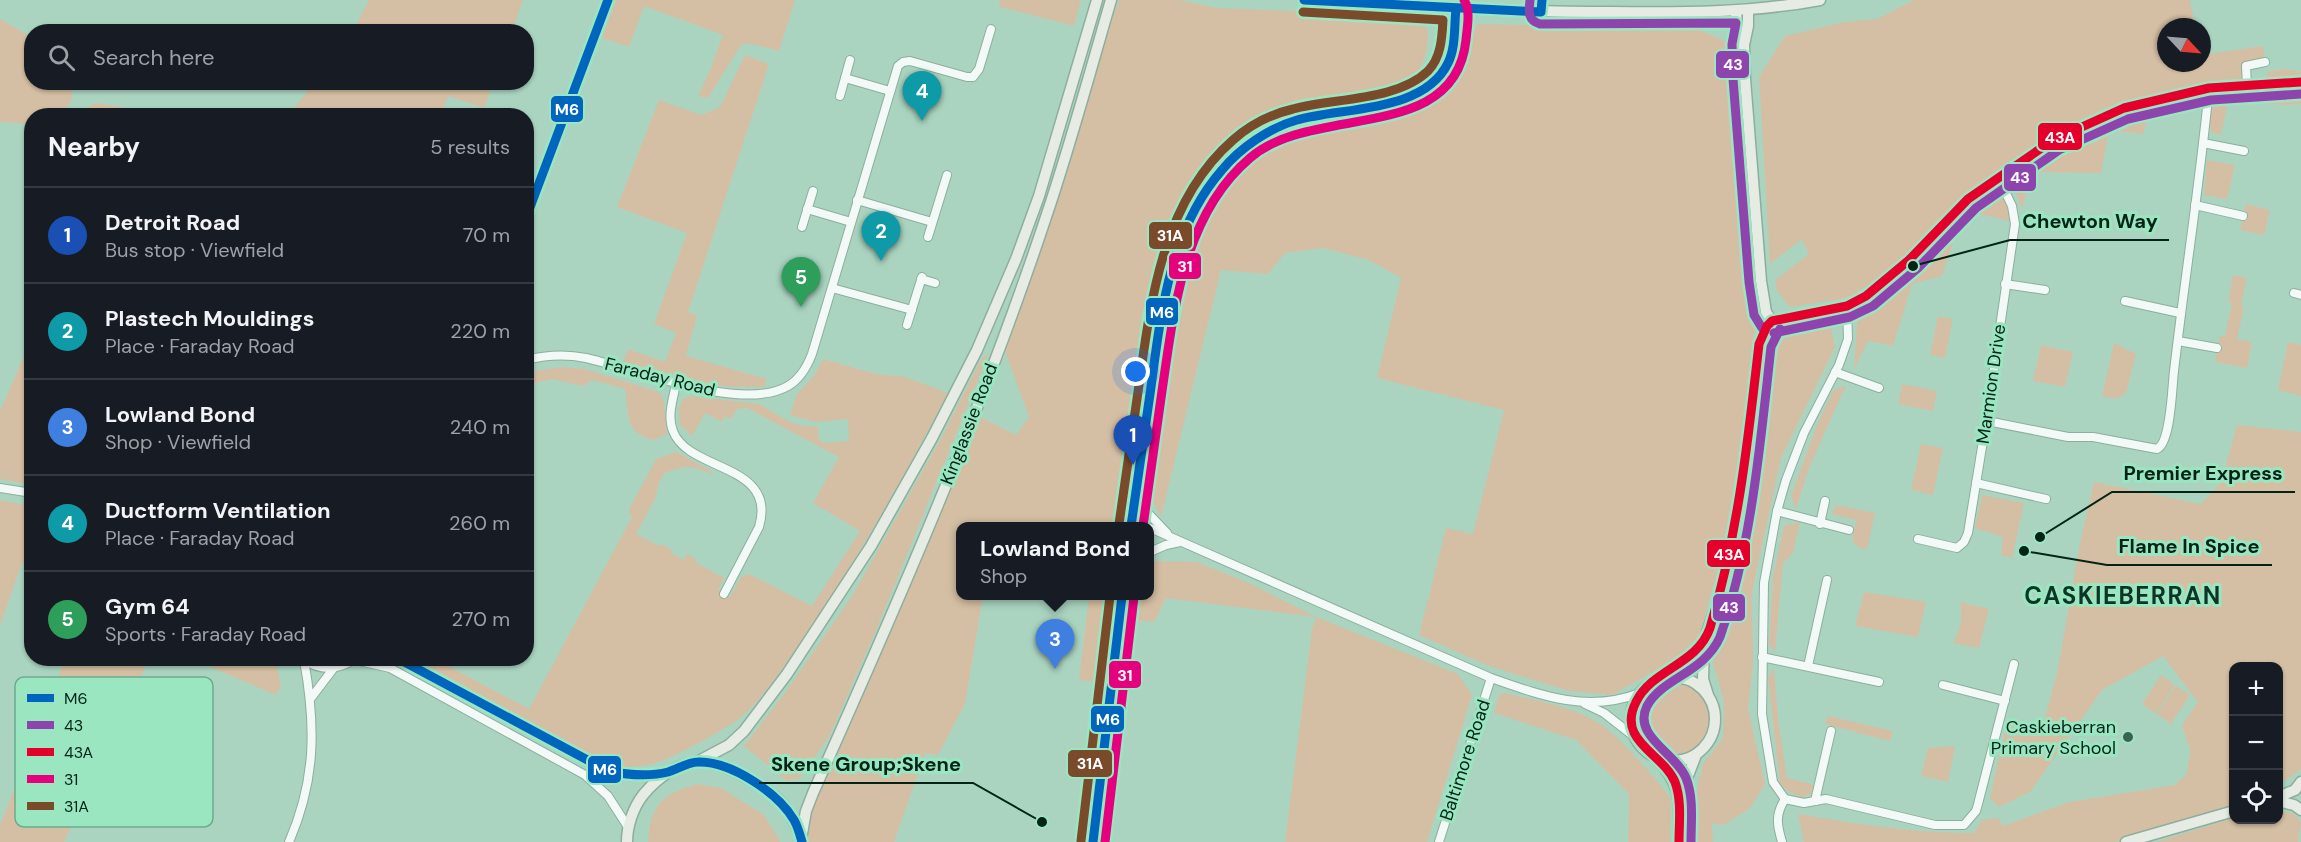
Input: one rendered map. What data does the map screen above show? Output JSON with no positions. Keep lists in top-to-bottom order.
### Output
{
  "streets": {
    "main road": ["Kinglassie Road"],
    "street": ["Faraday Road", "Marmion Drive", "Baltimore Road"]
  },
  "districts": ["CASKIEBERRAN"],
  "places": [
    "Chewton Way",
    "Premier Express",
    "Flame In Spice",
    "Caskieberran Primary School",
    "Skene Group;Skene"
  ],
  "lines": [
    "transit line M6",
    "transit line 43",
    "transit line 31",
    "transit line 31A",
    "transit line 43A"
  ],
  "legend": [
    "M6",
    "43",
    "43A",
    "31",
    "31A"
  ],
  "north": "bottom right",
  "page": {
    "search": "Search here",
    "pins": [
      "4",
      "2",
      "5",
      "1",
      "3"
    ],
    "heading": ["Nearby", "5 results"],
    "list": [
      {
        "mark": "1",
        "name": "Detroit Road",
        "note": "Bus stop · Viewfield",
        "value": "70 m"
      },
      {
        "mark": "2",
        "name": "Plastech Mouldings",
        "note": "Place · Faraday Road",
        "value": "220 m"
      },
      {
        "mark": "3",
        "name": "Lowland Bond",
        "note": "Shop · Viewfield",
        "value": "240 m"
      },
      {
        "mark": "4",
        "name": "Ductform Ventilation",
        "note": "Place · Faraday Road",
        "value": "260 m"
      },
      {
        "mark": "5",
        "name": "Gym 64",
        "note": "Sports · Faraday Road",
        "value": "270 m"
      }
    ],
    "popup": ["Lowland Bond", "Shop"],
    "map_buttons": ["+", "−"]
  }
}
